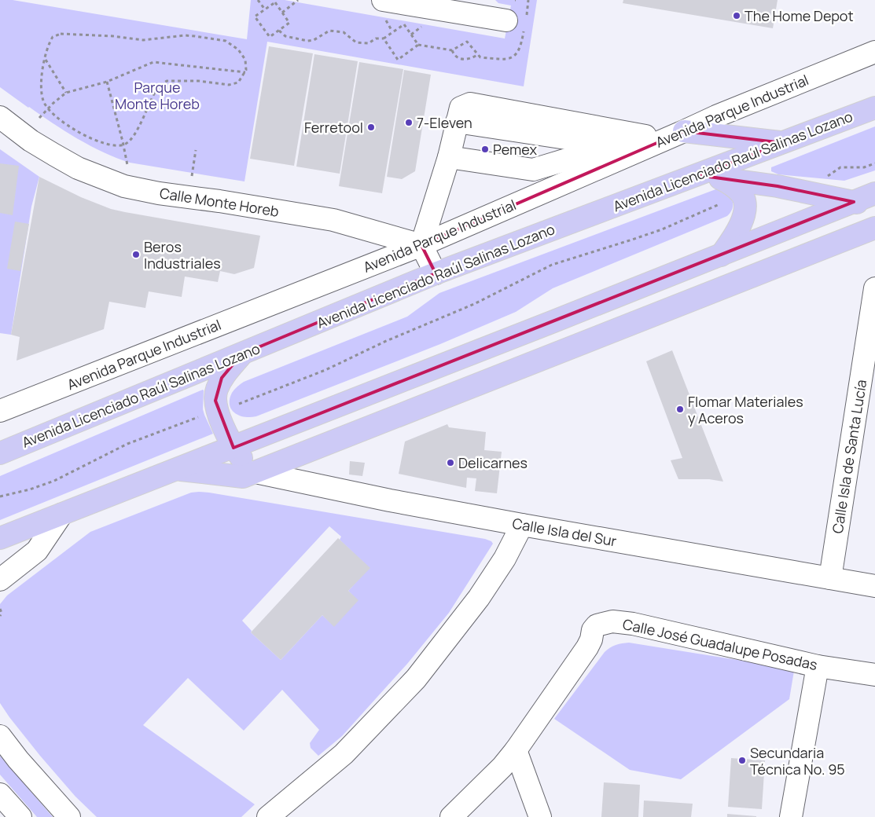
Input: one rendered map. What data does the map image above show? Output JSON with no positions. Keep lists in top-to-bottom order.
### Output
{
  "streets": {
    "main road": ["Avenida Licenciado Raúl Salinas Lozano"],
    "street": [
      "Avenida Parque Industrial",
      "Calle Monte Horeb",
      "Calle Isla de Santa Lucía",
      "Calle Isla del Sur",
      "Calle José Guadalupe Posadas"
    ]
  },
  "crossings": [
    ["Avenida Parque Industrial", "Calle Monte Horeb"],
    ["Calle Isla de Santa Lucía", "Calle Isla del Sur"]
  ],
  "parks": ["Parque Monte Horeb"],
  "places": [
    "The Home Depot",
    "7-Eleven",
    "Ferretool",
    "Pemex",
    "Beros Industriales",
    "Flomar Materiales y Aceros",
    "Delicarnes",
    "Secundaria Técnica No. 95"
  ]
}
